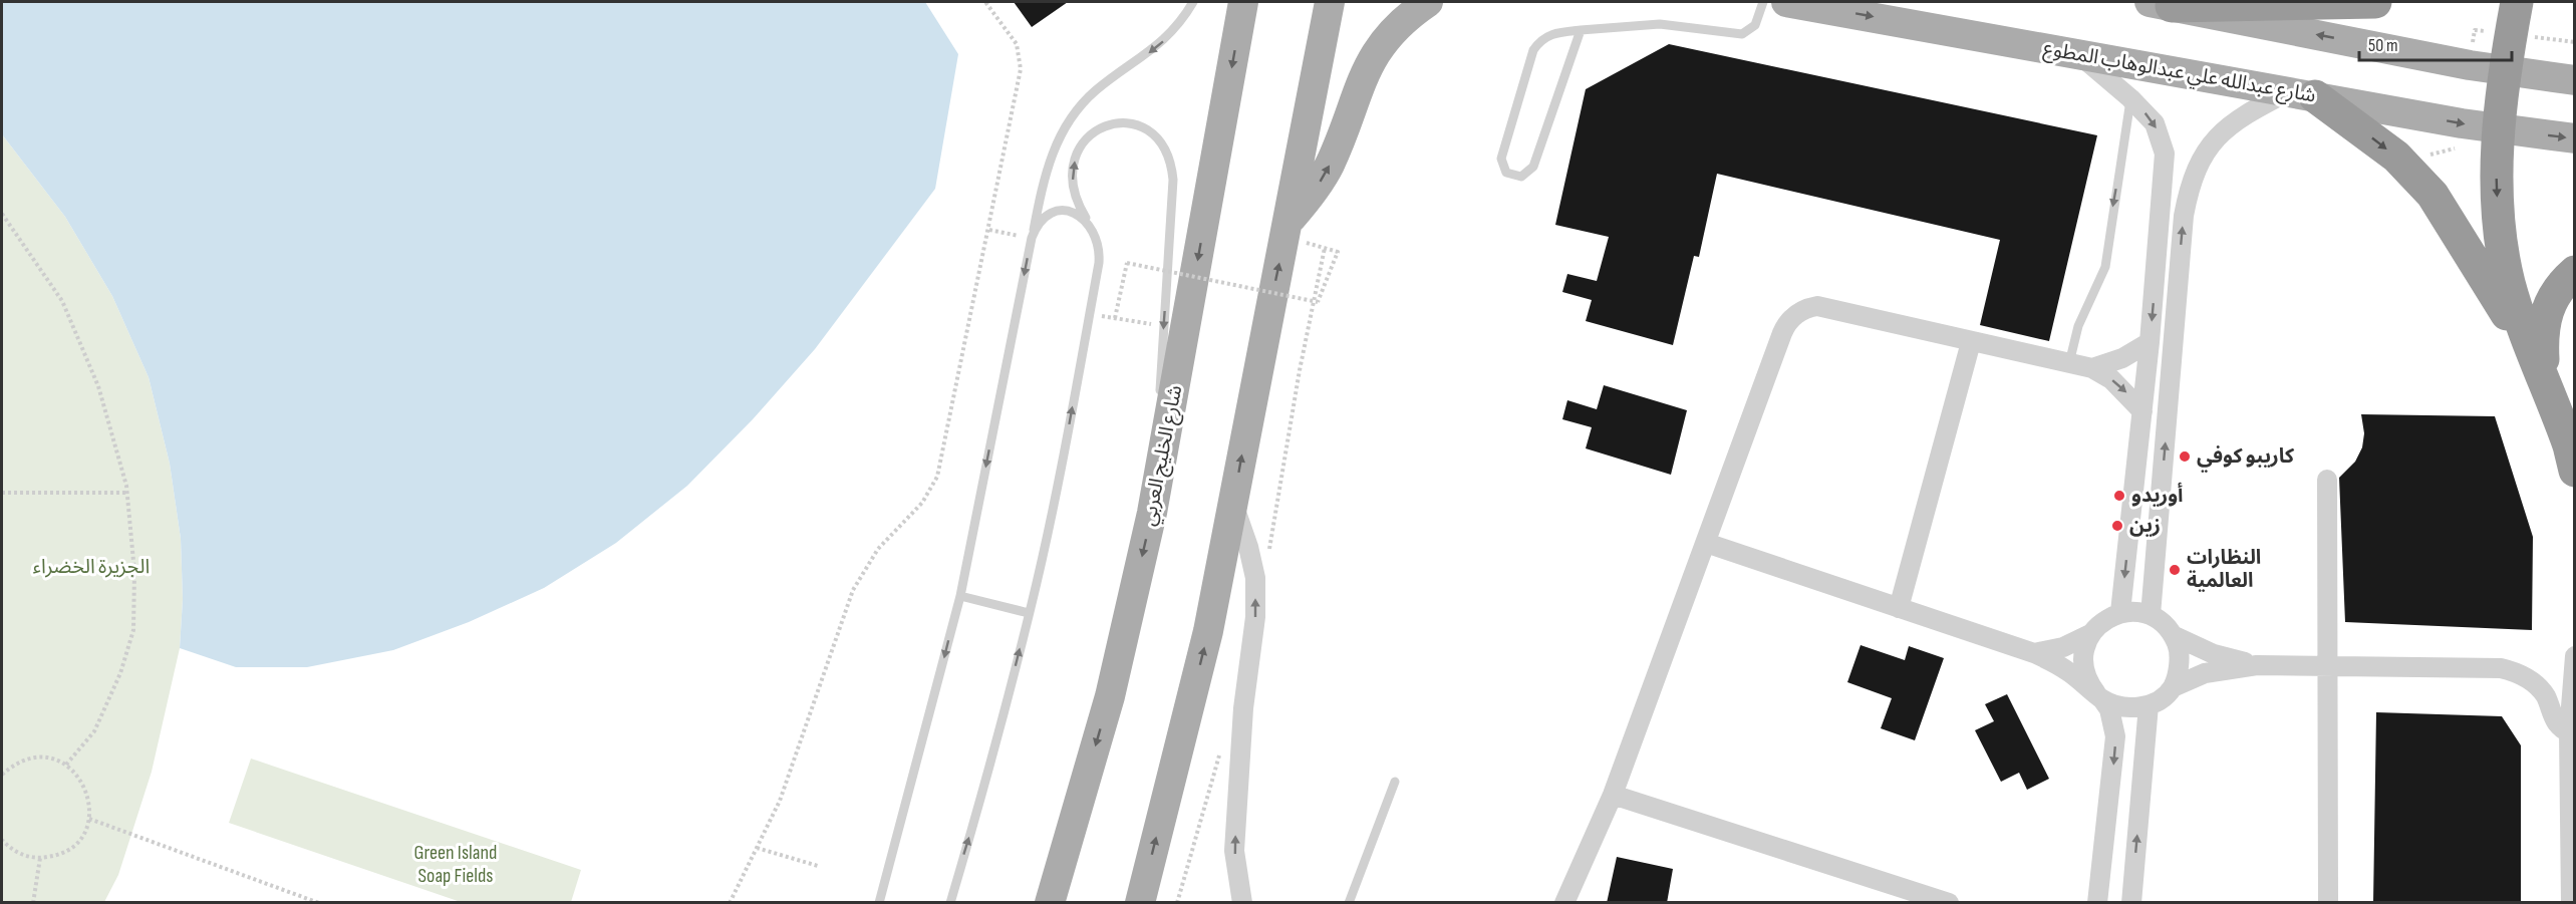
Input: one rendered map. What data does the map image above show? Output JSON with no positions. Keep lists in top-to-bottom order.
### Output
{
  "streets": {
    "main road": ["شارع عبدالله علي عبدالوهاب المطوع", "شارع الخليج العربي"]
  },
  "parks": ["الجزيرة الخضراء", "Green Island Soap Fields"],
  "places": [
    "كاريبو كوفي",
    "أوريدو",
    "زين",
    "النظارات العالمية"
  ],
  "scale_bar": "50 m"
}
